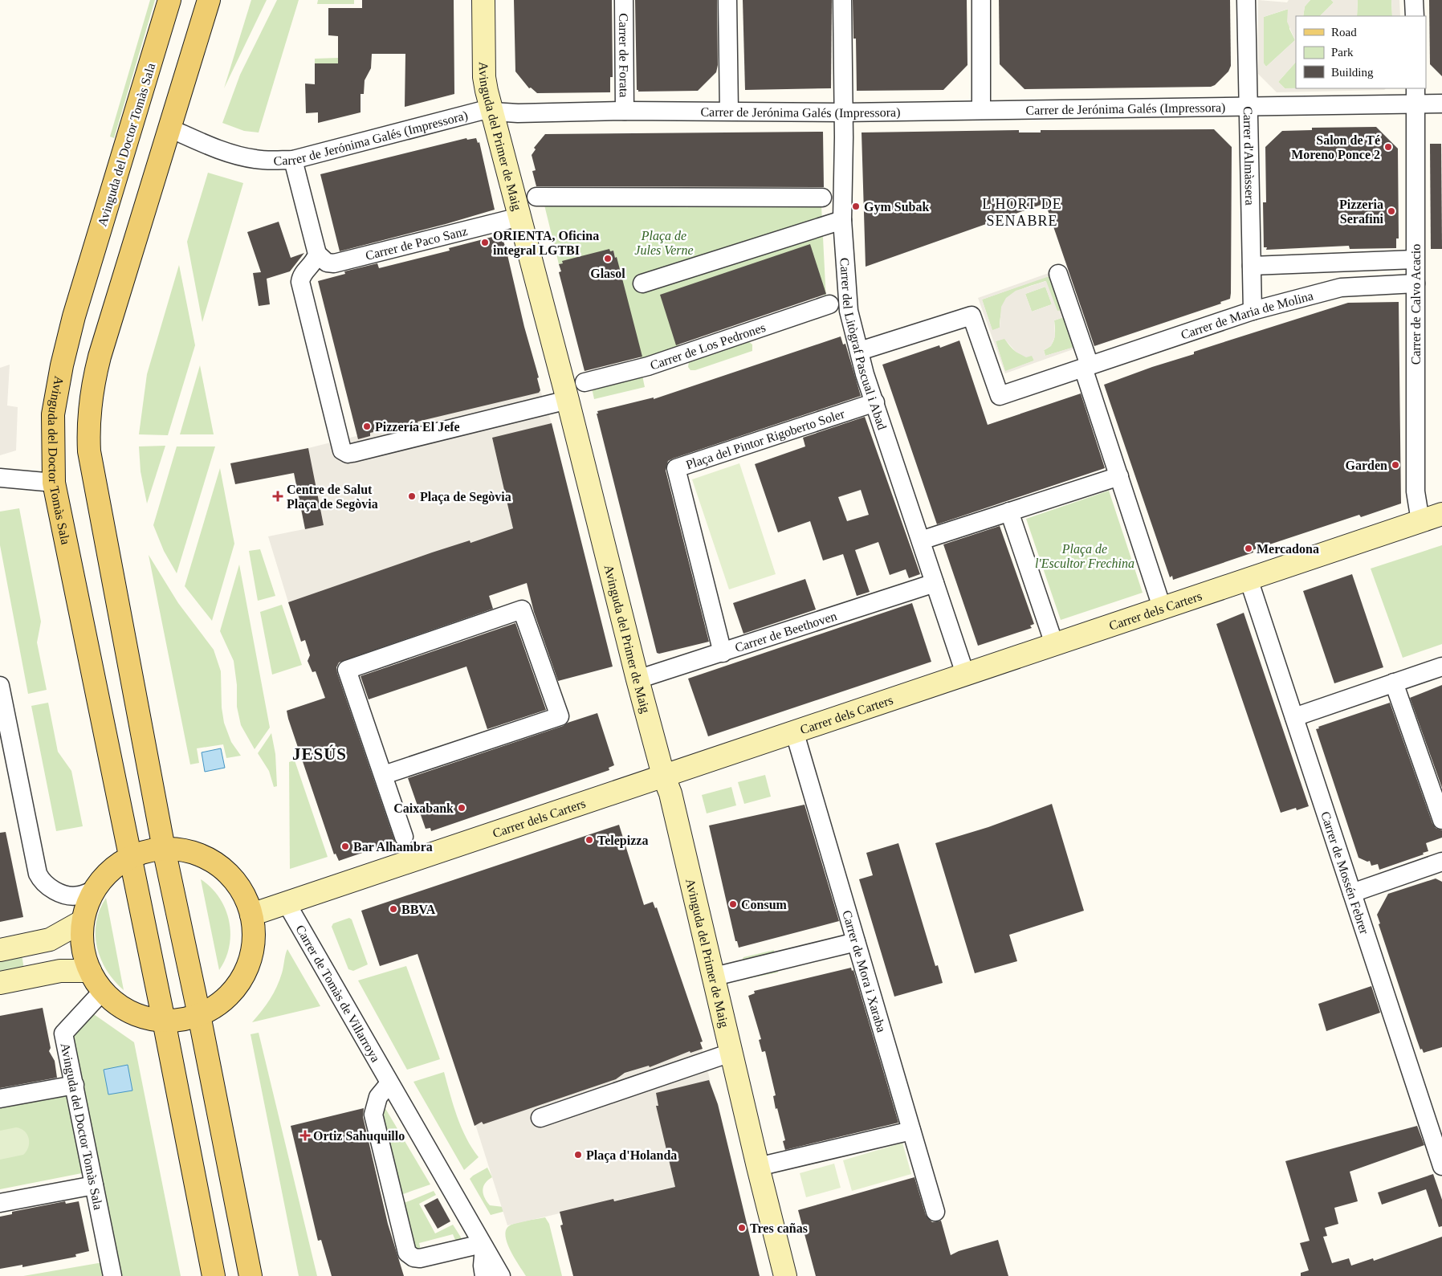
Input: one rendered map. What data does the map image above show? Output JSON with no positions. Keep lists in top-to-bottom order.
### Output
{
  "streets": {
    "main road": ["Avinguda del Doctor Tomàs Sala"],
    "street": [
      "Carrer de Forata",
      "Carrer de Jerónima Galés (Impressora)",
      "Avinguda del Primer de Maig",
      "Carrer d'Almàssera",
      "Carrer de Paco Sanz",
      "Carrer de Calvo Acacio",
      "Carrer de Maria de Molina",
      "Carrer del Litògraf Pascual i Abad",
      "Carrer de Los Pedrones",
      "Plaça del Pintor Rigoberto Soler",
      "Carrer dels Carters",
      "Carrer de Beethoven",
      "Carrer de Mossén Febrer",
      "Carrer de Mora i Xaraba",
      "Carrer de Tomàs de Villarroya"
    ]
  },
  "crossings": [
    ["Carrer de Forata", "Carrer de Jerónima Galés (Impressora)"],
    ["Carrer de Jerónima Galés (Impressora)", "Avinguda del Primer de Maig"],
    ["Carrer de Jerónima Galés (Impressora)", "Avinguda del Doctor Tomàs Sala"],
    ["Carrer de Jerónima Galés (Impressora)", "Carrer d'Almàssera"],
    ["Carrer de Jerónima Galés (Impressora)", "Carrer de Calvo Acacio"],
    ["Carrer de Jerónima Galés (Impressora)", "Carrer del Litògraf Pascual i Abad"],
    ["Avinguda del Primer de Maig", "Carrer de Paco Sanz"],
    ["Avinguda del Primer de Maig", "Carrer dels Carters"],
    ["Avinguda del Primer de Maig", "Carrer de Beethoven"],
    ["Carrer d'Almàssera", "Carrer de Maria de Molina"],
    ["Carrer de Calvo Acacio", "Carrer de Maria de Molina"],
    ["Carrer de Calvo Acacio", "Carrer dels Carters"],
    ["Carrer del Litògraf Pascual i Abad", "Plaça del Pintor Rigoberto Soler"],
    ["Carrer del Litògraf Pascual i Abad", "Carrer dels Carters"],
    ["Carrer del Litògraf Pascual i Abad", "Carrer de Beethoven"],
    ["Plaça del Pintor Rigoberto Soler", "Carrer de Beethoven"],
    ["Carrer dels Carters", "Carrer de Mossén Febrer"],
    ["Carrer dels Carters", "Carrer de Mora i Xaraba"],
    ["Carrer dels Carters", "Carrer de Tomàs de Villarroya"]
  ],
  "districts": ["L'HORT DE SENABRE", "JESÚS"],
  "parks": ["Plaça de Jules Verne", "Plaça de l'Escultor Frechina"],
  "places": {
    "other": [
      "Salon de Té Moreno Ponce 2",
      "Gym Subak",
      "Pizzeria Serafini",
      "ORIENTA, Oficina integral LGTBI",
      "Glasol",
      "Pizzería El Jefe",
      "Garden",
      "Plaça de Segòvia",
      "Mercadona",
      "Caixabank",
      "Telepizza",
      "Bar Alhambra",
      "Consum",
      "BBVA",
      "Plaça d'Holanda",
      "Tres cañas"
    ],
    "health": ["Centre de Salut Plaça de Segòvia", "Ortiz Sahuquillo"]
  },
  "legend": ["Road", "Park", "Building"]
}
